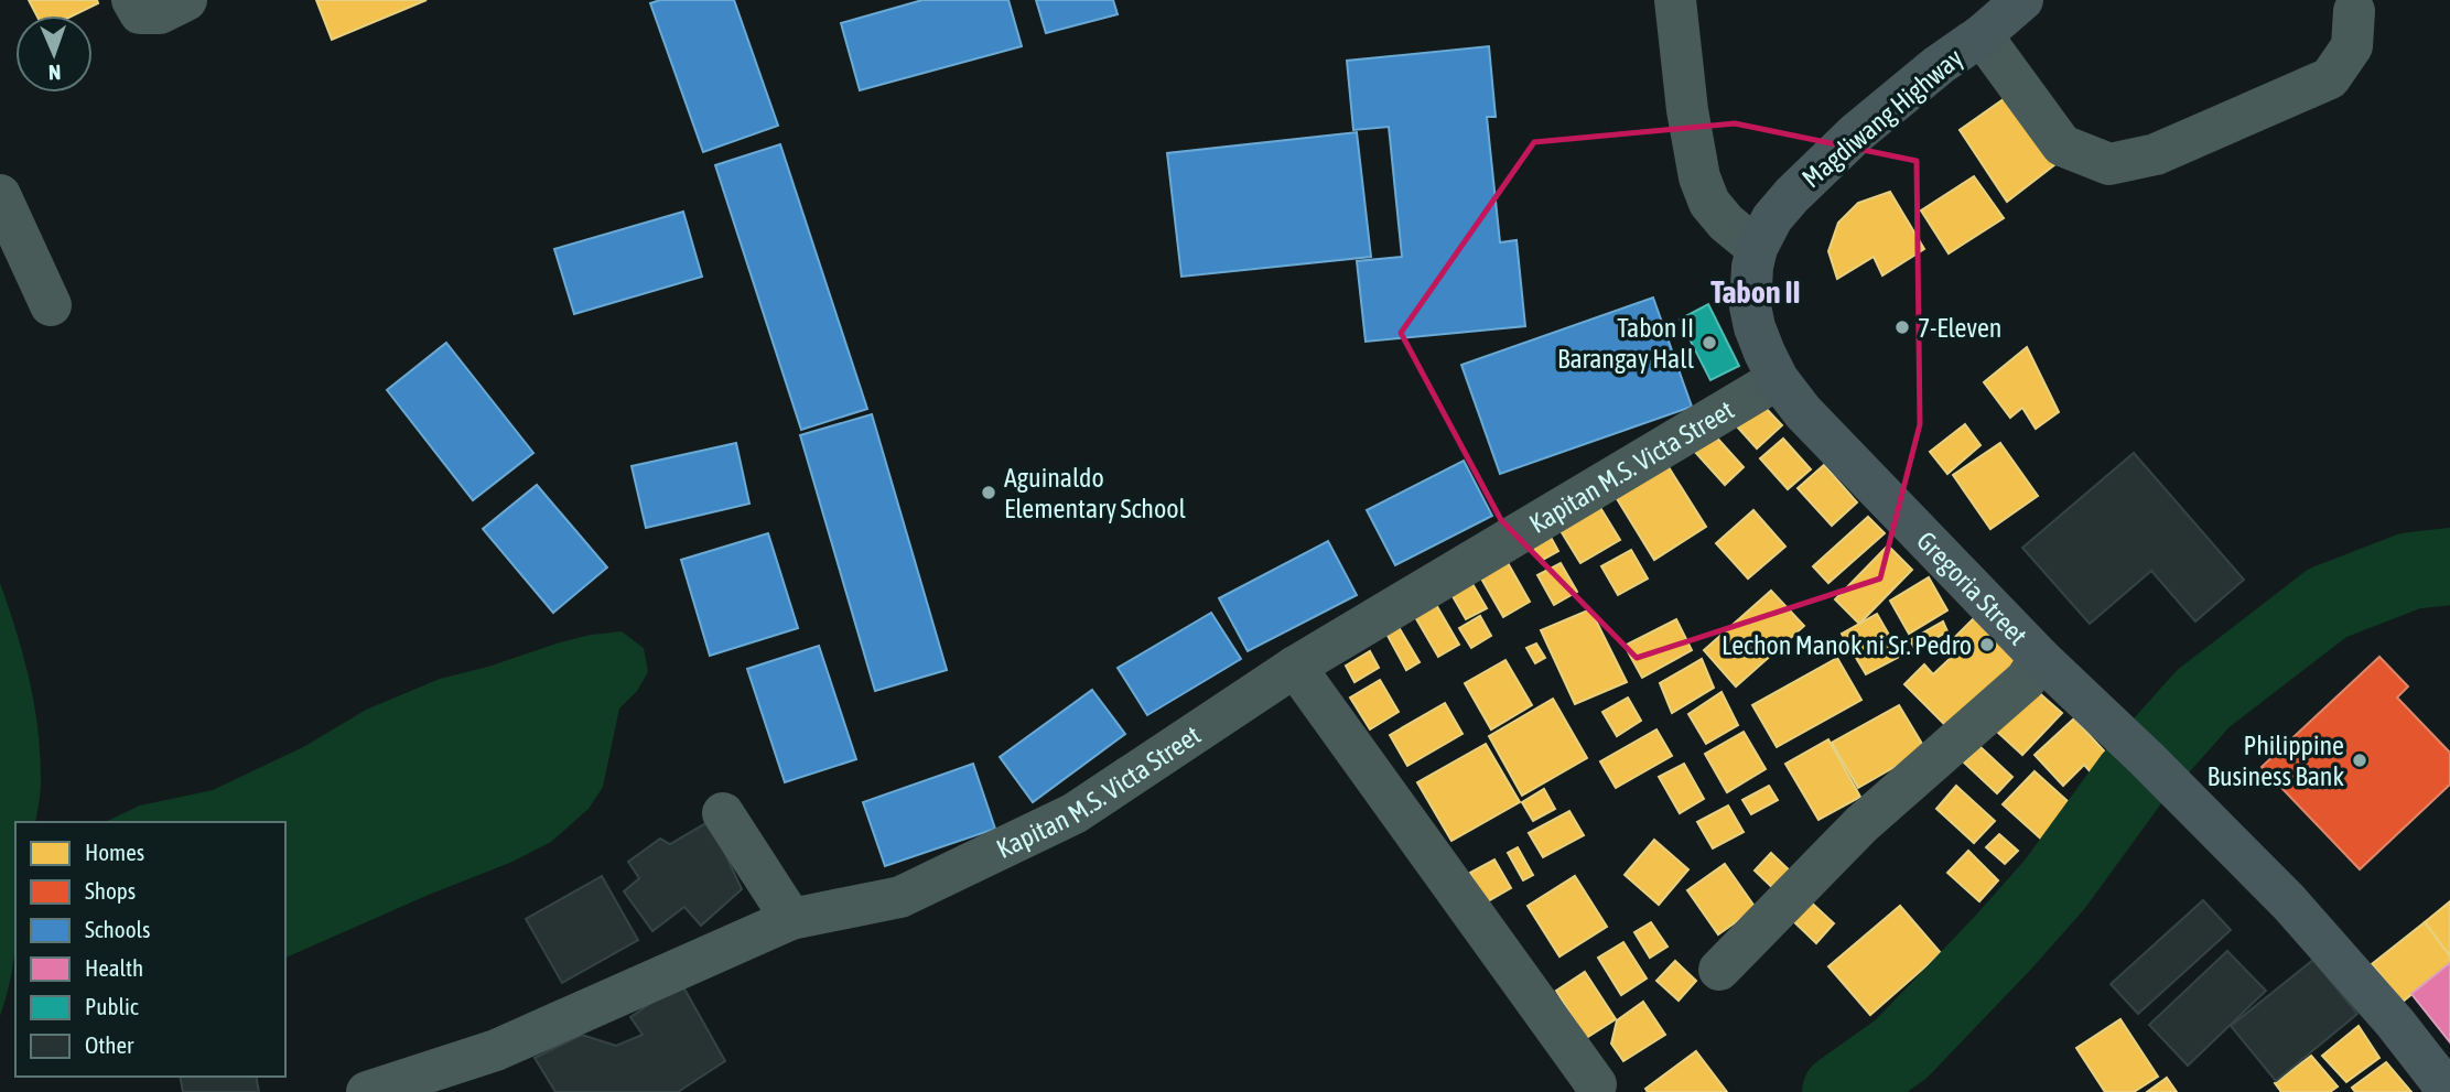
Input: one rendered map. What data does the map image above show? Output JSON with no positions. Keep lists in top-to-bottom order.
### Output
{
  "streets": {
    "main road": ["Magdiwang Highway", "Gregoria Street"],
    "street": ["Kapitan M.S. Victa Street"]
  },
  "crossings": [
    ["Magdiwang Highway", "Gregoria Street"],
    ["Kapitan M.S. Victa Street", "Gregoria Street"]
  ],
  "districts": ["Tabon II"],
  "places": [
    "7-Eleven",
    "Tabon II Barangay Hall",
    "Aguinaldo Elementary School",
    "Lechon Manok ni Sr. Pedro",
    "Philippine Business Bank"
  ],
  "legend": [
    "Homes",
    "Shops",
    "Schools",
    "Health",
    "Public",
    "Other"
  ],
  "north": "bottom"
}
